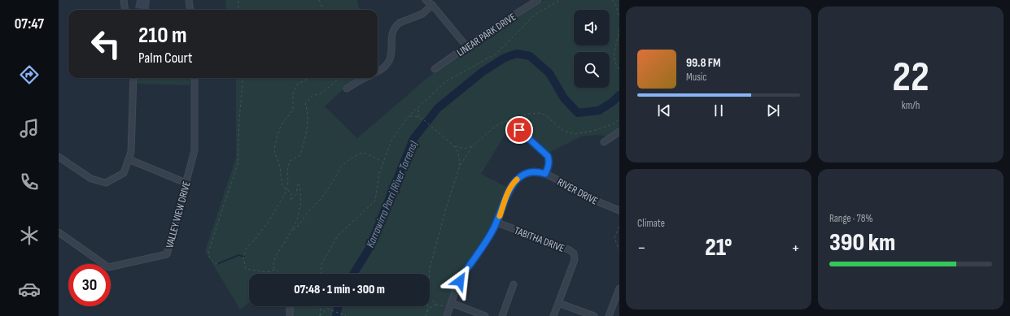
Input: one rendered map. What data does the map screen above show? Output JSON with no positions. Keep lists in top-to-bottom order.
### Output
{
  "streets": {
    "street": [
      "LINEAR PARK DRIVE",
      "RIVER DRIVE",
      "VALLEY VIEW DRIVE",
      "TABITHA DRIVE"
    ]
  },
  "crossings": [
    ["RIVER DRIVE", "TABITHA DRIVE"]
  ],
  "water": ["Karrawirra Parri (River Torrens)"],
  "page": {
    "tabs": "07:47",
    "tile": [
      ["22", "km/h"],
      "Climate",
      ["Range · 78%", "390 km"]
    ],
    "turn": ["210 m", "Palm Court"],
    "song": ["99.8 FM", "Music"],
    "heat": ["−", "21°", "+"],
    "limit": "30",
    "trip": "07:48 · 1 min · 300 m"
  }
}
